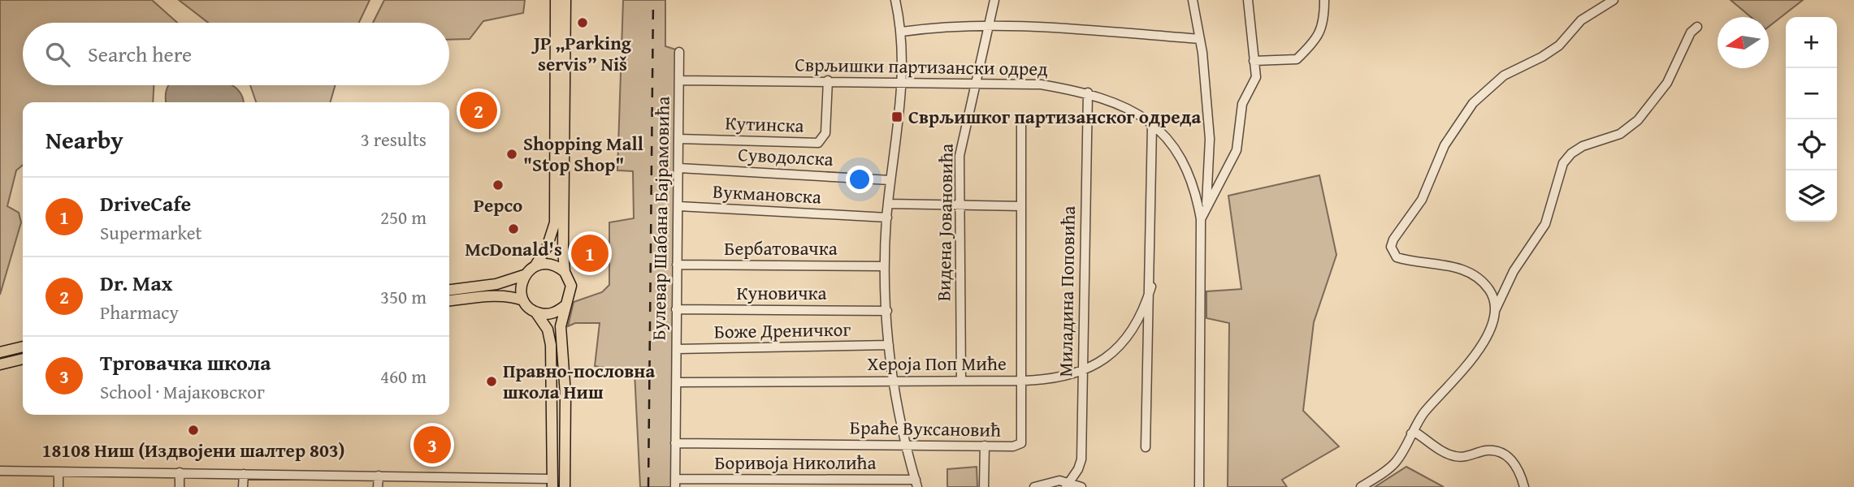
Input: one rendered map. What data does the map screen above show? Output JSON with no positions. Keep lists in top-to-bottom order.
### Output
{
  "streets": {
    "street": [
      "Сврљишки партизански одред",
      "Кутинска",
      "Суводолска",
      "Вукмановска",
      "Булевар Шабана Бајрамовића",
      "Видена Јовановића",
      "Бербатовачка",
      "Миладина Поповића",
      "Куновичка",
      "Боже Дреничког",
      "Хероја Поп Миће",
      "Браће Вуксановић",
      "Боривоја Николића"
    ]
  },
  "crossings": [
    ["Сврљишки партизански одред", "Кутинска"],
    ["Сврљишки партизански одред", "Булевар Шабана Бајрамовића"],
    ["Сврљишки партизански одред", "Видена Јовановића"],
    ["Сврљишки партизански одред", "Миладина Поповића"],
    ["Сврљишки партизански одред", "Хероја Поп Миће"],
    ["Кутинска", "Булевар Шабана Бајрамовића"],
    ["Суводолска", "Булевар Шабана Бајрамовића"],
    ["Вукмановска", "Булевар Шабана Бајрамовића"],
    ["Булевар Шабана Бајрамовића", "Бербатовачка"],
    ["Булевар Шабана Бајрамовића", "Куновичка"],
    ["Булевар Шабана Бајрамовића", "Боже Дреничког"],
    ["Булевар Шабана Бајрамовића", "Хероја Поп Миће"],
    ["Булевар Шабана Бајрамовића", "Браће Вуксановић"],
    ["Булевар Шабана Бајрамовића", "Боривоја Николића"],
    ["Видена Јовановића", "Хероја Поп Миће"],
    ["Миладина Поповића", "Хероја Поп Миће"],
    ["Хероја Поп Миће", "Браће Вуксановић"]
  ],
  "places": {
    "other": [
      "JP „Parking servis” Niš",
      "Shopping Mall \"Stop Shop\"",
      "Pepco",
      "McDonald's",
      "Правно-пословна школа Ниш",
      "18108 Ниш (Издвојени шалтер 803)"
    ],
    "transit": ["Сврљишког партизанског одреда"]
  },
  "north": "left",
  "page": {
    "map_buttons": ["+", "−"],
    "search": "Search here",
    "pins": ["2", "1", "3"],
    "heading": ["Nearby", "3 results"],
    "list": [
      {
        "mark": "1",
        "name": "DriveCafe",
        "note": "Supermarket",
        "value": "250 m"
      },
      {
        "mark": "2",
        "name": "Dr. Max",
        "note": "Pharmacy",
        "value": "350 m"
      },
      {
        "mark": "3",
        "name": "Трговачка школа",
        "note": "School · Мајаковског",
        "value": "460 m"
      }
    ]
  }
}
